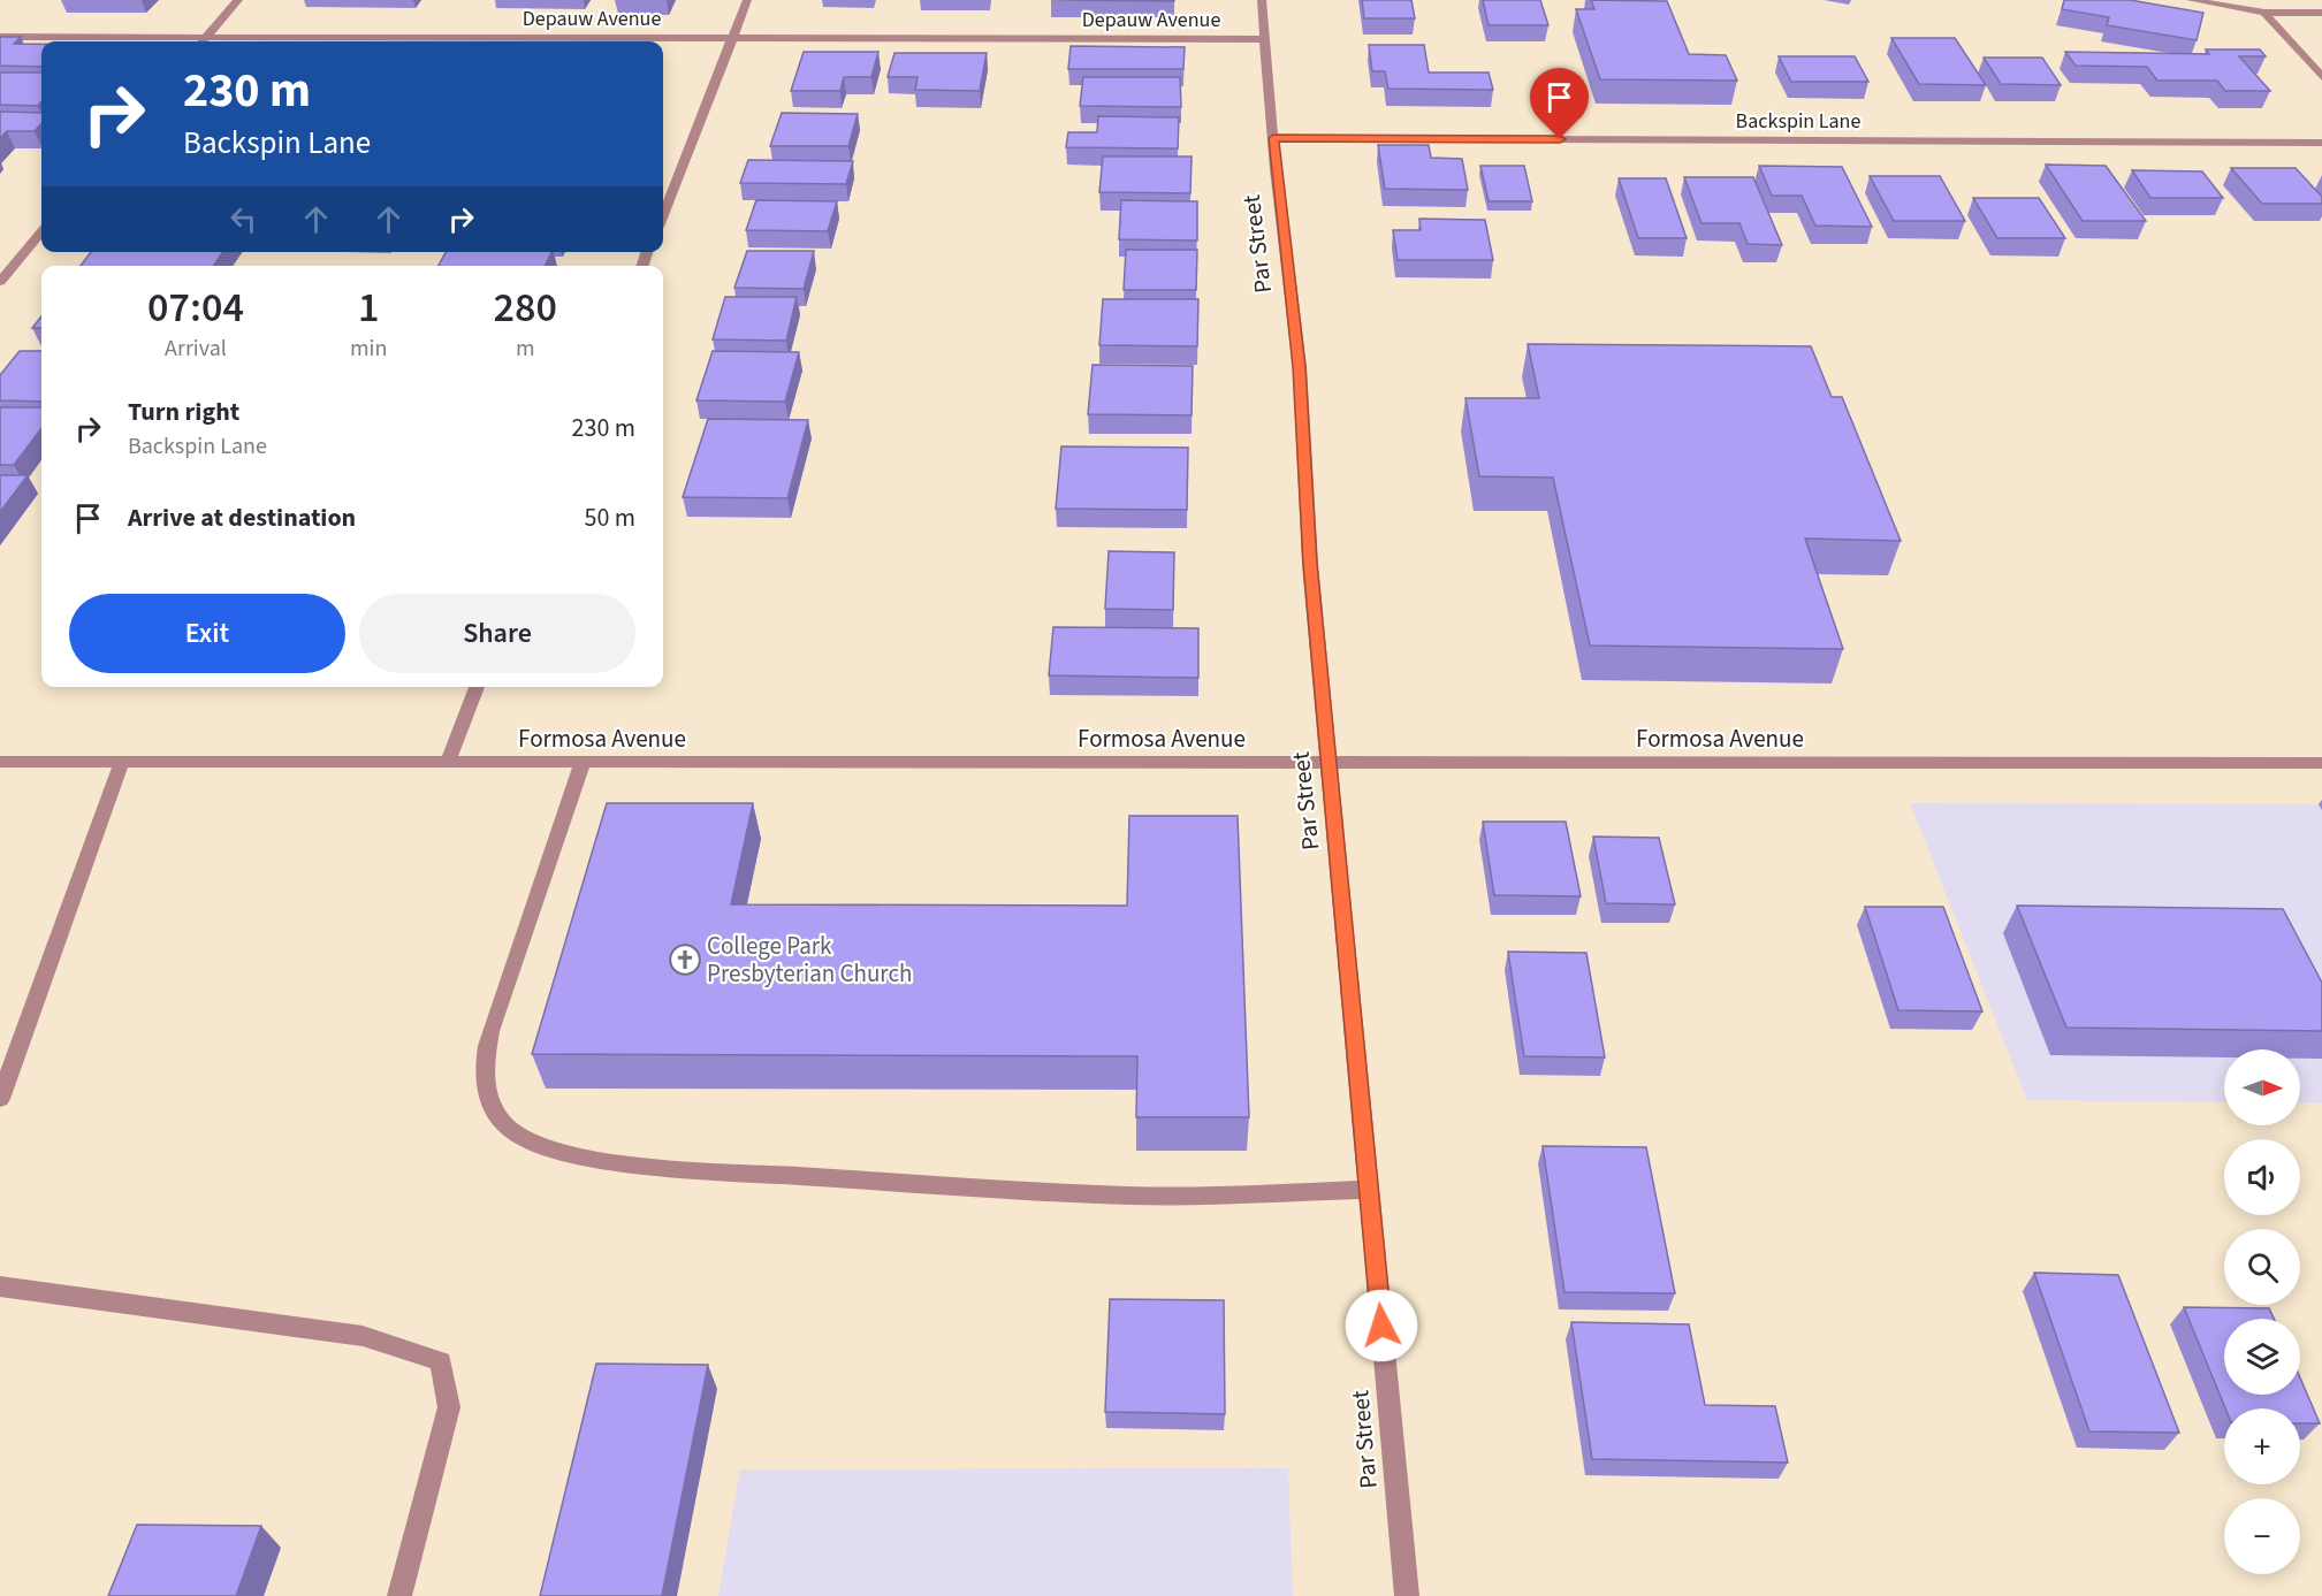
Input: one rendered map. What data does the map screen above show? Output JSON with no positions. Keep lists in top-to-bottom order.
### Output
{
  "streets": {
    "street": [
      "Depauw Avenue",
      "Backspin Lane",
      "Par Street",
      "Formosa Avenue"
    ]
  },
  "crossings": [
    ["Depauw Avenue", "Par Street"],
    ["Backspin Lane", "Par Street"],
    ["Par Street", "Formosa Avenue"]
  ],
  "places": {
    "church": ["College Park Presbyterian Church"]
  },
  "north": "right",
  "page": {
    "turn": ["230 m", "Backspin Lane"],
    "eta": [
      "07:04",
      "Arrival",
      "1",
      "min",
      "280",
      "m"
    ],
    "list": [
      {
        "name": "Turn right",
        "note": "Backspin Lane",
        "value": "230 m"
      },
      {
        "name": "Arrive at destination",
        "value": "50 m"
      }
    ],
    "buttons": ["Exit", "Share"],
    "map_buttons": ["+", "−"]
  }
}
